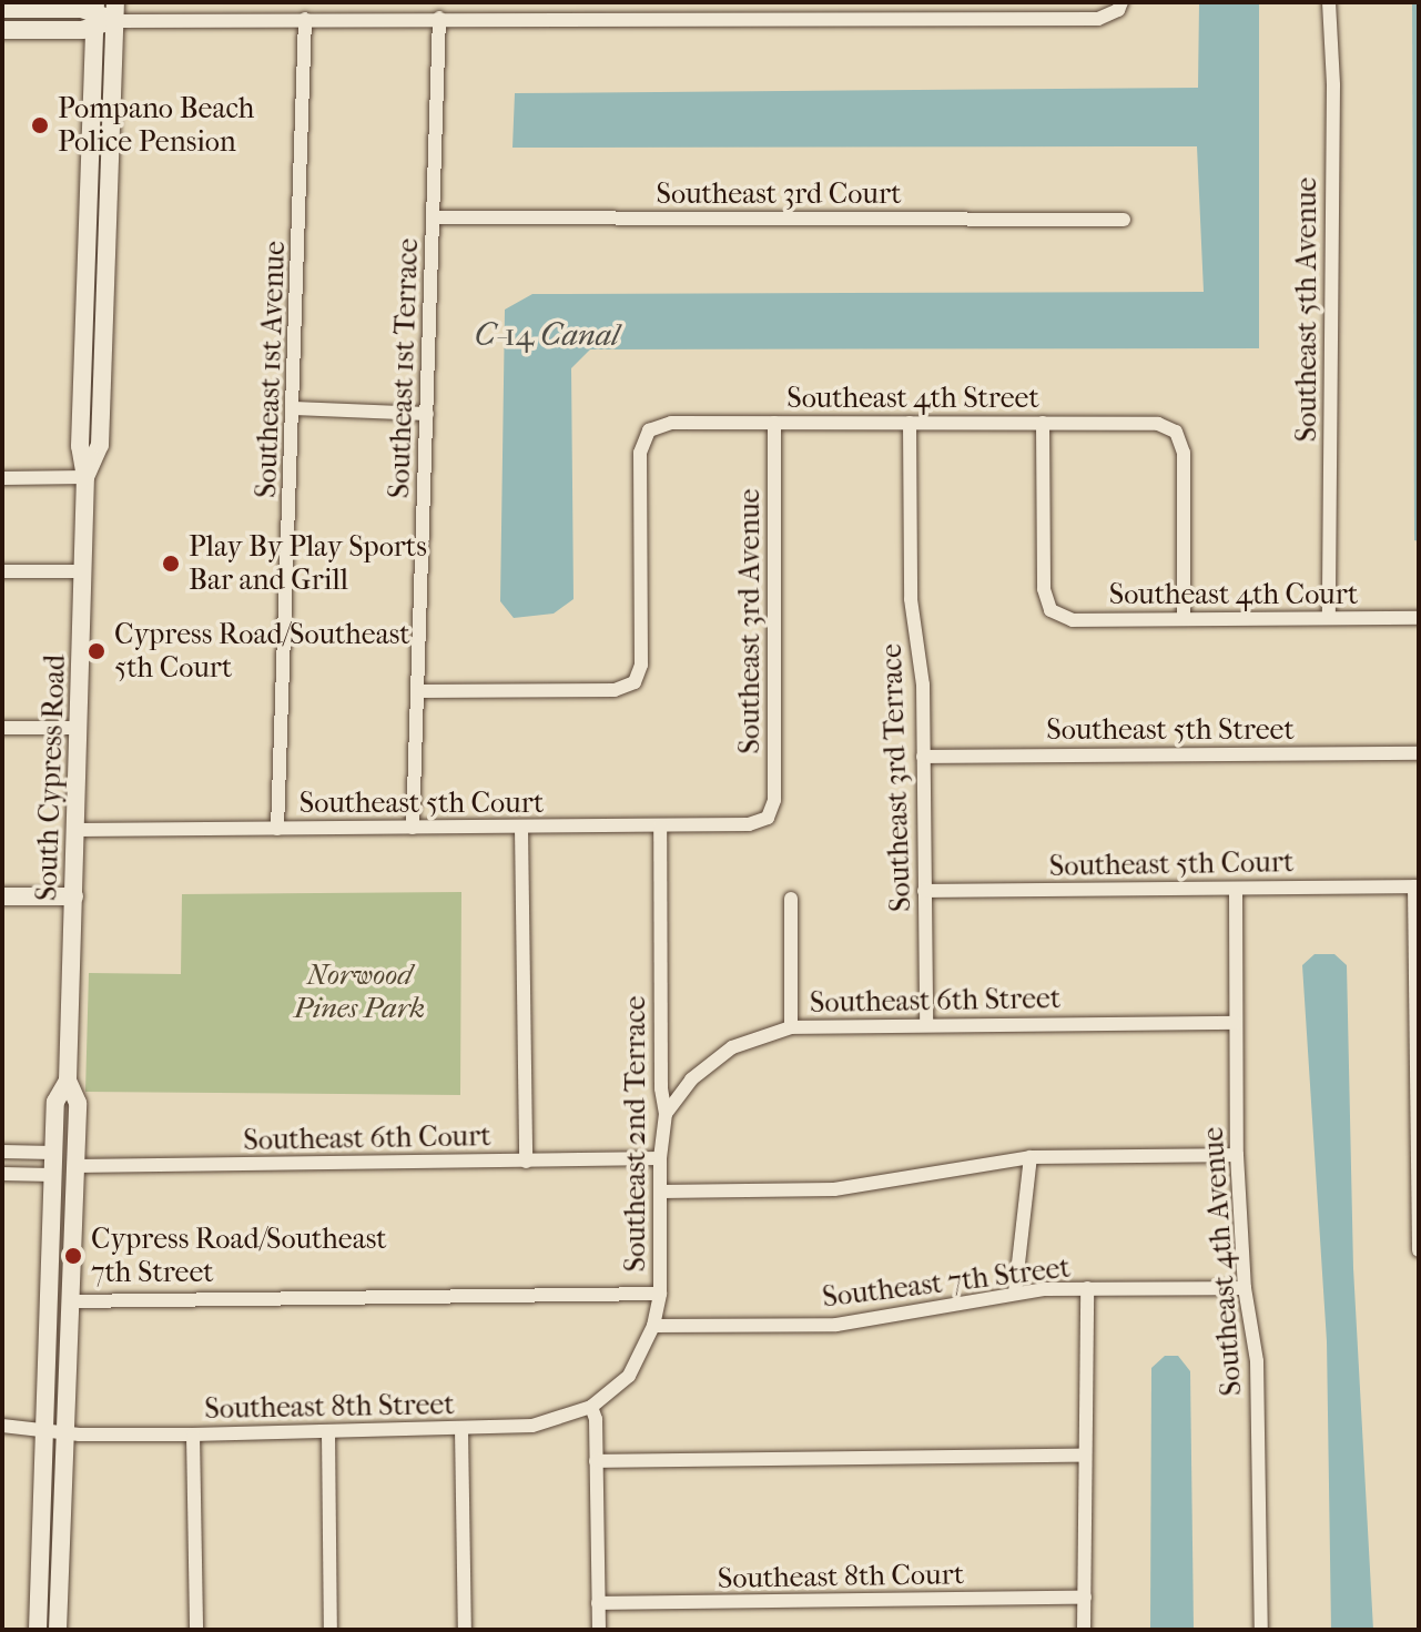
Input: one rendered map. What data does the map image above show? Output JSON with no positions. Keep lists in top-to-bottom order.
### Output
{
  "streets": {
    "street": [
      "Southeast 3rd Court",
      "Southeast 5th Avenue",
      "Southeast 1st Terrace",
      "Southeast 1st Avenue",
      "Southeast 4th Street",
      "Southeast 4th Court",
      "Southeast 3rd Avenue",
      "Southeast 5th Street",
      "South Cypress Road",
      "Southeast 3rd Terrace",
      "Southeast 5th Court",
      "Southeast 6th Street",
      "Southeast 2nd Terrace",
      "Southeast 6th Court",
      "Southeast 4th Avenue",
      "Southeast 7th Street",
      "Southeast 8th Street",
      "Southeast 8th Court"
    ]
  },
  "crossings": [
    ["Southeast 3rd Court", "Southeast 1st Terrace"],
    ["Southeast 5th Avenue", "Southeast 4th Court"],
    ["Southeast 1st Terrace", "Southeast 4th Street"],
    ["Southeast 1st Terrace", "Southeast 5th Court"],
    ["Southeast 1st Avenue", "Southeast 5th Court"],
    ["Southeast 4th Street", "Southeast 4th Court"],
    ["Southeast 4th Street", "Southeast 3rd Avenue"],
    ["Southeast 4th Street", "Southeast 3rd Terrace"],
    ["Southeast 3rd Avenue", "Southeast 5th Court"],
    ["Southeast 5th Street", "Southeast 3rd Terrace"],
    ["South Cypress Road", "Southeast 5th Court"],
    ["South Cypress Road", "Southeast 6th Court"],
    ["South Cypress Road", "Southeast 8th Street"],
    ["Southeast 3rd Terrace", "Southeast 5th Court"],
    ["Southeast 3rd Terrace", "Southeast 6th Street"],
    ["Southeast 5th Court", "Southeast 2nd Terrace"],
    ["Southeast 5th Court", "Southeast 4th Avenue"],
    ["Southeast 6th Street", "Southeast 2nd Terrace"],
    ["Southeast 6th Street", "Southeast 4th Avenue"],
    ["Southeast 2nd Terrace", "Southeast 6th Court"],
    ["Southeast 2nd Terrace", "Southeast 7th Street"],
    ["Southeast 2nd Terrace", "Southeast 8th Street"],
    ["Southeast 4th Avenue", "Southeast 7th Street"]
  ],
  "water": ["C-14 Canal"],
  "parks": ["Norwood Pines Park"],
  "places": [
    "Pompano Beach Police Pension",
    "Play By Play Sports Bar and Grill",
    "Cypress Road/Southeast 5th Court",
    "Cypress Road/Southeast 7th Street"
  ]
}
